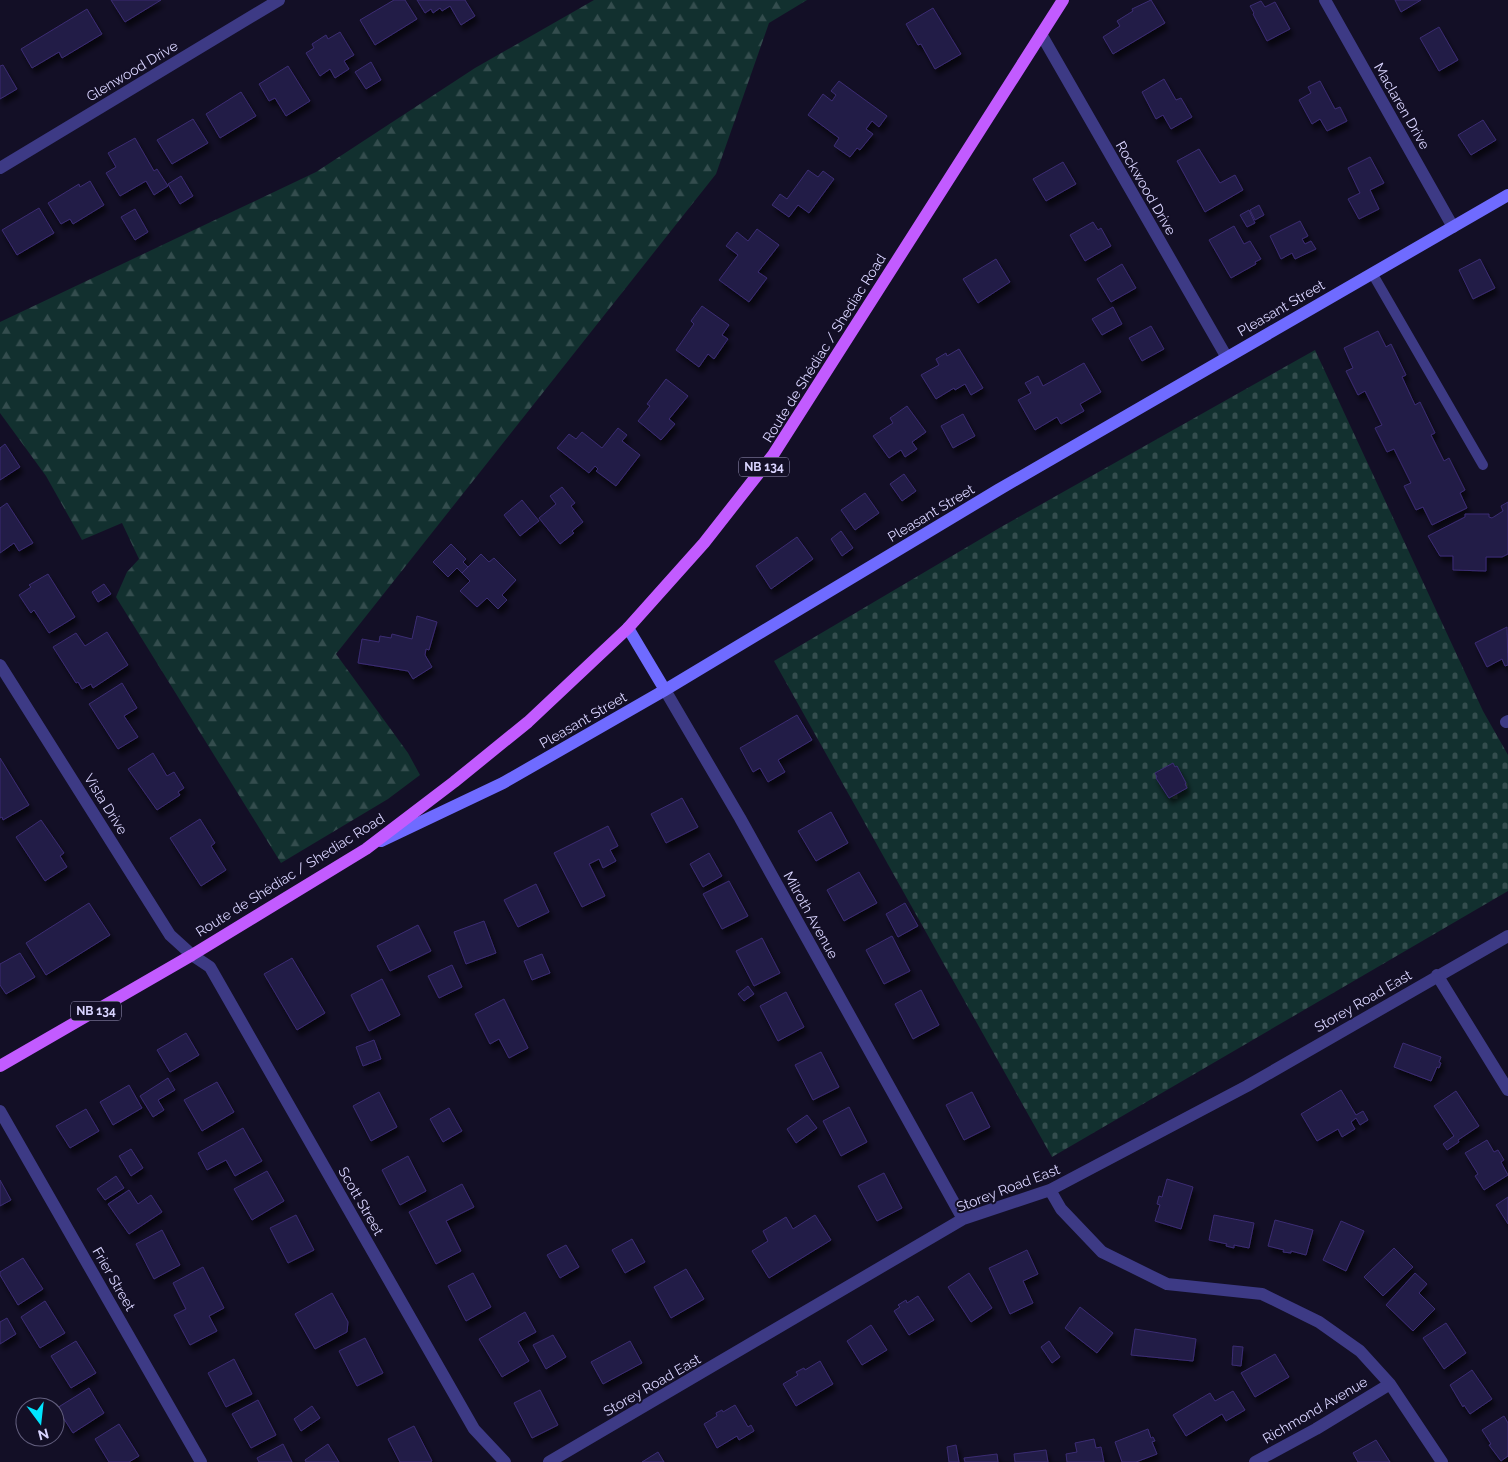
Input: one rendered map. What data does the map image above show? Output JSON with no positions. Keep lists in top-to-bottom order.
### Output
{
  "streets": {
    "main road": ["Route de Shédiac / Shediac Road", "NB 134"],
    "street": [
      "Glenwood Drive",
      "Maclaren Drive",
      "Rockwood Drive",
      "Pleasant Street",
      "Vista Drive",
      "Milroth Avenue",
      "Storey Road East",
      "Scott Street",
      "Frier Street",
      "Richmond Avenue"
    ]
  },
  "crossings": [
    ["Maclaren Drive", "Pleasant Street"],
    ["Rockwood Drive", "Pleasant Street"],
    ["Rockwood Drive", "Route de Shédiac / Shediac Road"],
    ["Pleasant Street", "Route de Shédiac / Shediac Road"],
    ["Pleasant Street", "Milroth Avenue"],
    ["Route de Shédiac / Shediac Road", "Vista Drive"],
    ["Route de Shédiac / Shediac Road", "Milroth Avenue"],
    ["Route de Shédiac / Shediac Road", "Scott Street"],
    ["Vista Drive", "Scott Street"],
    ["Milroth Avenue", "Storey Road East"]
  ],
  "north": "bottom"
}
